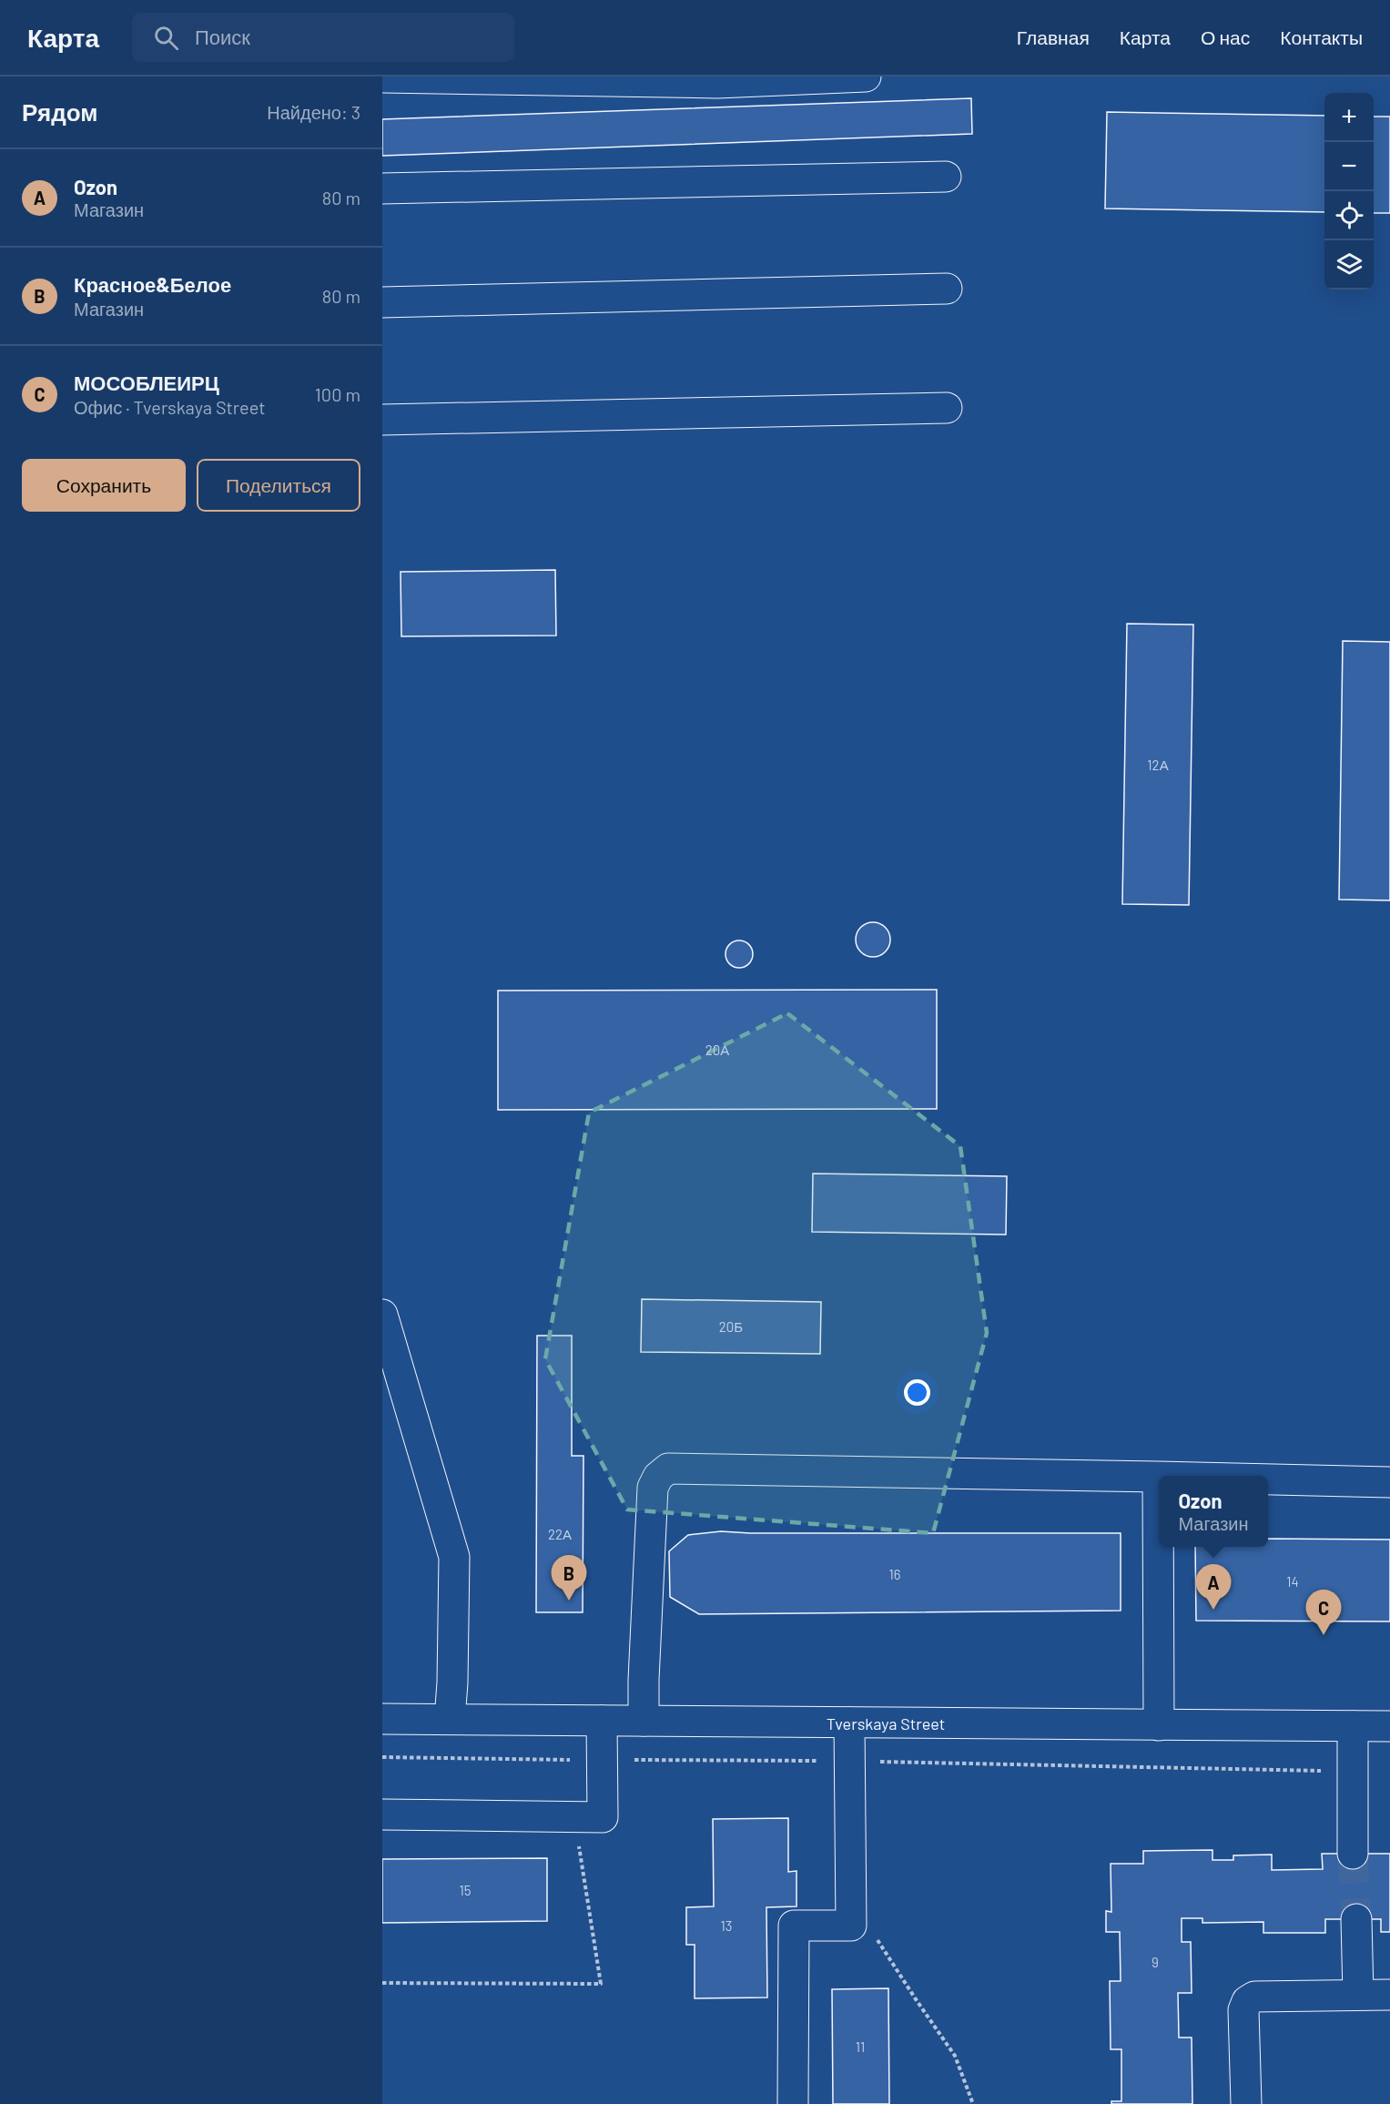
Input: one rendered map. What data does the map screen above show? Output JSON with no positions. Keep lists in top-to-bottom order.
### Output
{
  "streets": {
    "main road": ["Tverskaya Street"]
  },
  "house_numbers": [
    "12А",
    "20А",
    "20Б",
    "22А",
    "16",
    "14",
    "15",
    "13",
    "9",
    "11"
  ],
  "page": {
    "header": "Карта",
    "search": "Поиск",
    "nav": [
      "Главная",
      "Карта",
      "О нас",
      "Контакты"
    ],
    "heading": ["Рядом", "Найдено: 3"],
    "map_buttons": ["+", "−"],
    "list": [
      {
        "mark": "A",
        "name": "Ozon",
        "note": "Магазин",
        "value": "80 m"
      },
      {
        "mark": "B",
        "name": "Красное&Белое",
        "note": "Магазин",
        "value": "80 m"
      },
      {
        "mark": "C",
        "name": "МОСОБЛЕИРЦ",
        "note": "Офис · Tverskaya Street",
        "value": "100 m"
      }
    ],
    "buttons": ["Сохранить", "Поделиться"],
    "popup": ["Ozon", "Магазин"],
    "pins": ["B", "A", "C"]
  }
}
